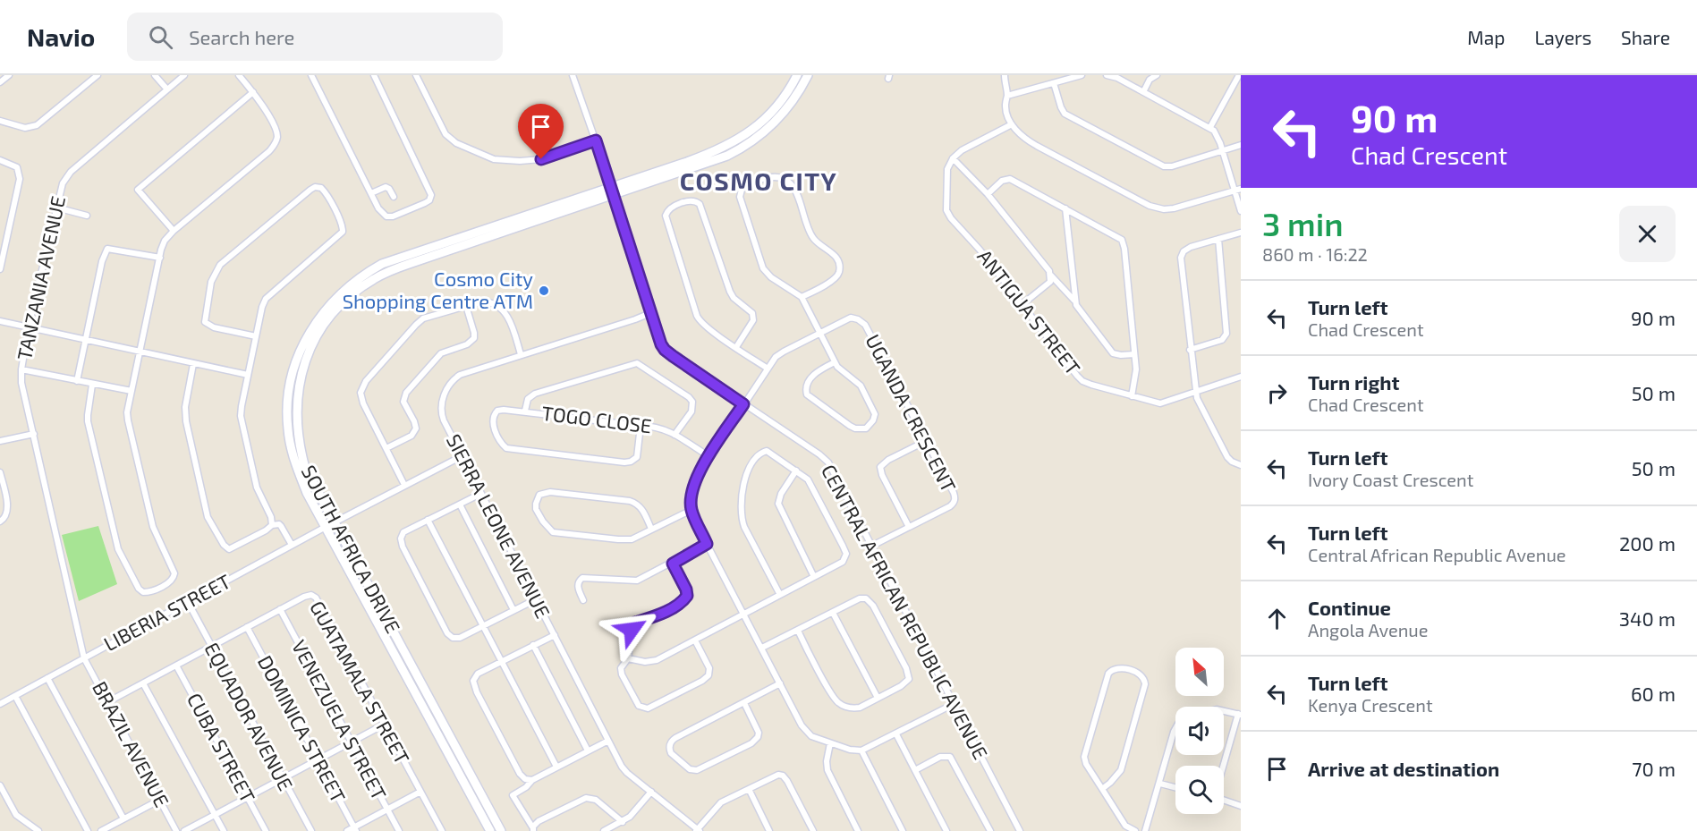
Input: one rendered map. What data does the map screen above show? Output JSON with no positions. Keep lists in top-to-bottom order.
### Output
{
  "streets": {
    "street": [
      "TANZANIA AVENUE",
      "ANTIGUA STREET",
      "UGANDA CRESCENT",
      "TOGO CLOSE",
      "SIERRA LEONE AVENUE",
      "SOUTH AFRICA DRIVE",
      "CENTRAL AFRICAN REPUBLIC AVENUE",
      "LIBERIA STREET",
      "GUATAMALA STREET",
      "EQUADOR AVENUE",
      "VENEZUELA STREET",
      "DOMINICA STREET",
      "BRAZIL AVENUE",
      "CUBA STREET"
    ]
  },
  "crossings": [
    ["TANZANIA AVENUE", "LIBERIA STREET"],
    ["TANZANIA AVENUE", "BRAZIL AVENUE"],
    ["UGANDA CRESCENT", "TOGO CLOSE"],
    ["UGANDA CRESCENT", "CENTRAL AFRICAN REPUBLIC AVENUE"],
    ["SIERRA LEONE AVENUE", "CENTRAL AFRICAN REPUBLIC AVENUE"],
    ["SIERRA LEONE AVENUE", "LIBERIA STREET"],
    ["SOUTH AFRICA DRIVE", "CENTRAL AFRICAN REPUBLIC AVENUE"],
    ["SOUTH AFRICA DRIVE", "LIBERIA STREET"],
    ["LIBERIA STREET", "EQUADOR AVENUE"],
    ["LIBERIA STREET", "BRAZIL AVENUE"],
    ["GUATAMALA STREET", "EQUADOR AVENUE"],
    ["GUATAMALA STREET", "VENEZUELA STREET"],
    ["GUATAMALA STREET", "DOMINICA STREET"],
    ["GUATAMALA STREET", "BRAZIL AVENUE"],
    ["GUATAMALA STREET", "CUBA STREET"]
  ],
  "districts": ["COSMO CITY"],
  "places": ["Cosmo City Shopping Centre ATM"],
  "north": "top left",
  "page": {
    "header": "Navio",
    "search": "Search here",
    "nav": ["Map", "Layers", "Share"],
    "turn": ["90 m", "Chad Crescent"],
    "heading": ["3 min", "860 m · 16:22"],
    "list": [
      {
        "name": "Turn left",
        "note": "Chad Crescent",
        "value": "90 m"
      },
      {
        "name": "Turn right",
        "note": "Chad Crescent",
        "value": "50 m"
      },
      {
        "name": "Turn left",
        "note": "Ivory Coast Crescent",
        "value": "50 m"
      },
      {
        "name": "Turn left",
        "note": "Central African Republic Avenue",
        "value": "200 m"
      },
      {
        "name": "Continue",
        "note": "Angola Avenue",
        "value": "340 m"
      },
      {
        "name": "Turn left",
        "note": "Kenya Crescent",
        "value": "60 m"
      },
      {
        "name": "Arrive at destination",
        "value": "70 m"
      }
    ]
  }
}
